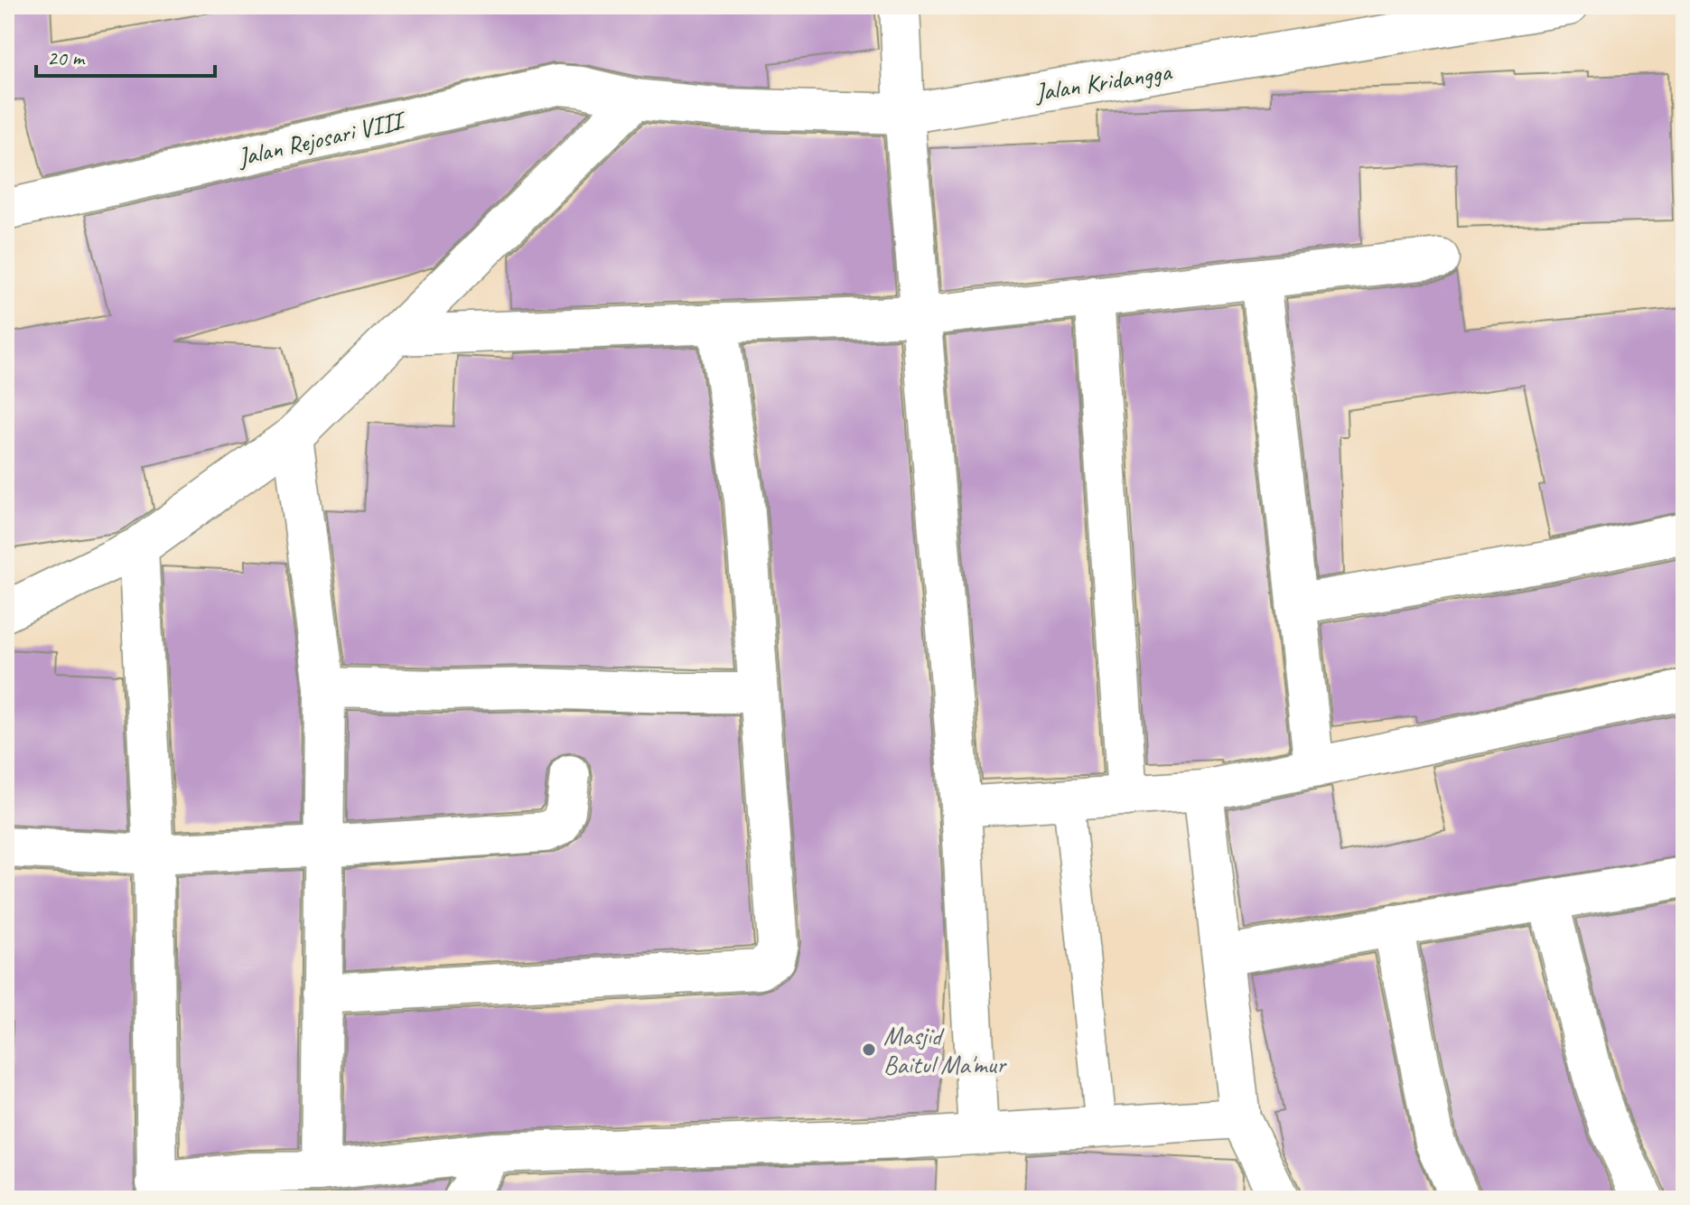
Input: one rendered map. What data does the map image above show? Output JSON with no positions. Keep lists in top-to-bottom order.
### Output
{
  "streets": {
    "street": ["Jalan Kridangga", "Jalan Rejosari VIII"]
  },
  "crossings": [
    ["Jalan Kridangga", "Jalan Rejosari VIII"]
  ],
  "places": ["Masjid Baitul Ma'mur"],
  "scale_bar": "20 m"
}
